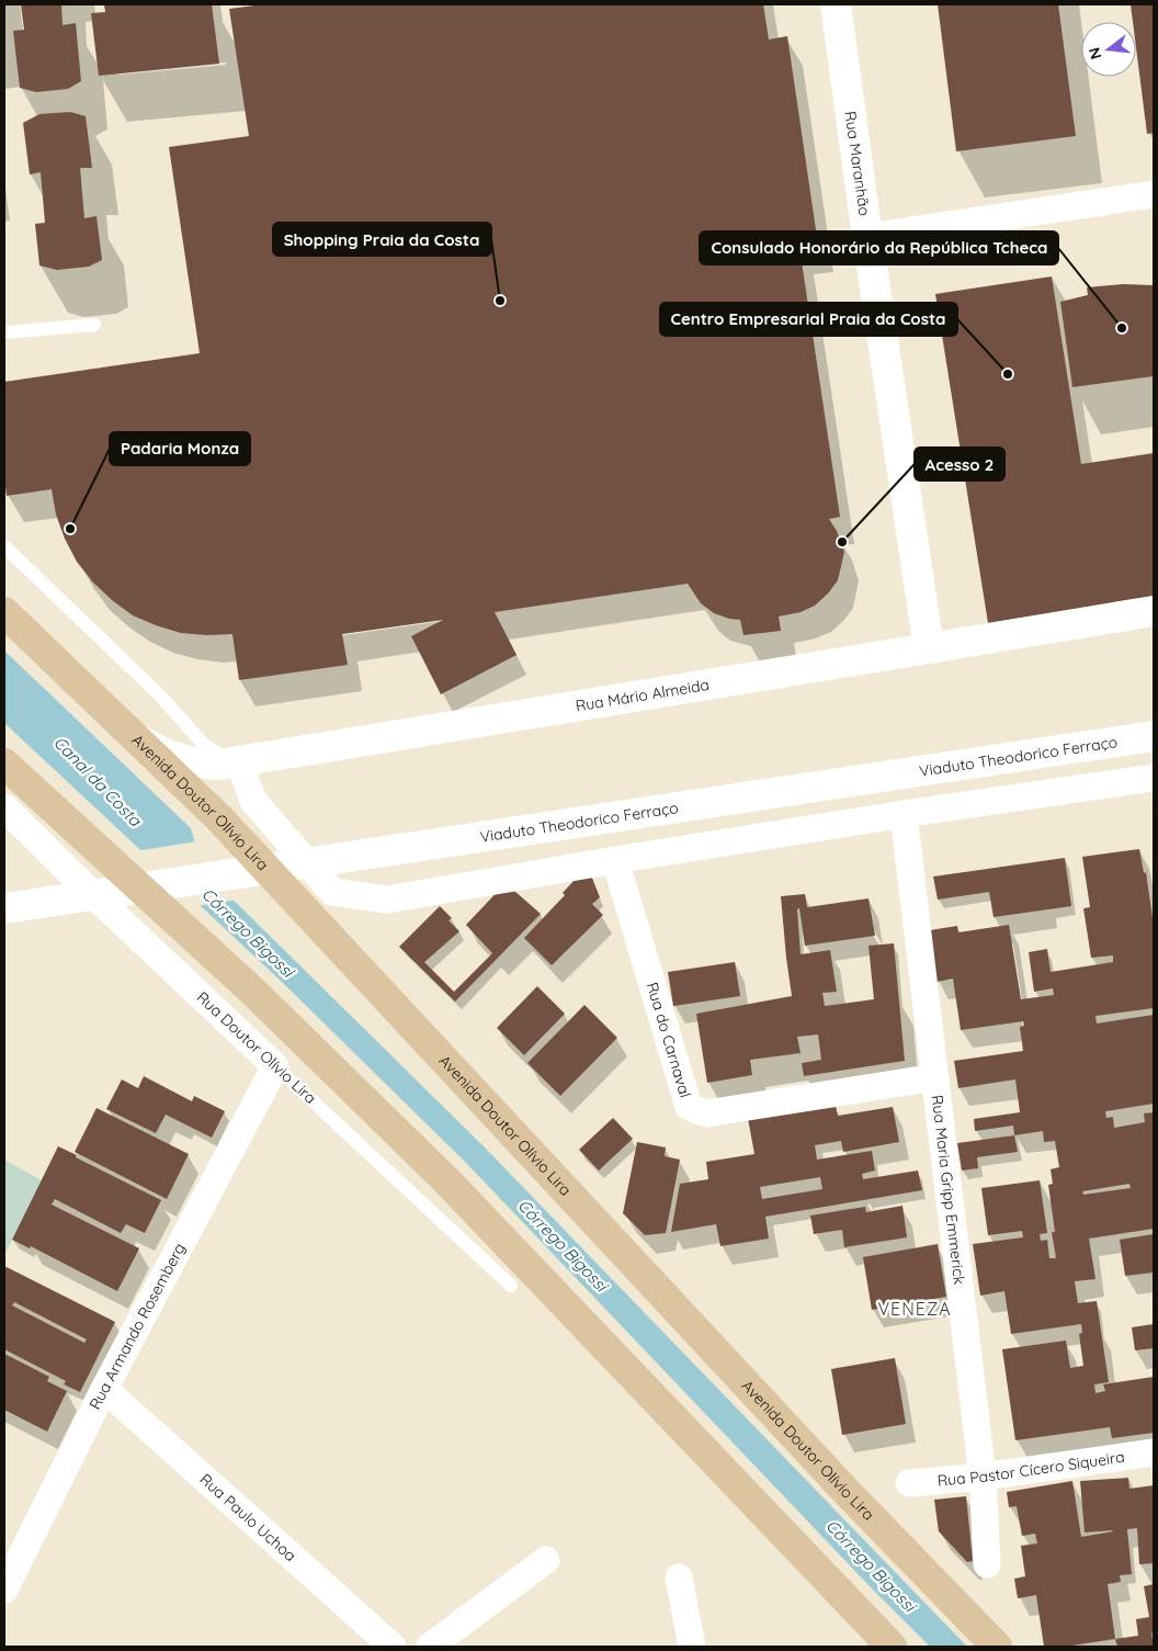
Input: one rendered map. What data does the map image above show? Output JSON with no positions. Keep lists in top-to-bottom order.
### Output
{
  "streets": {
    "main road": [
      "Rua Maranhão",
      "Rua Mário Almeida",
      "Viaduto Theodorico Ferraço",
      "Avenida Doutor Olívio Lira"
    ],
    "street": [
      "Rua do Carnaval",
      "Rua Doutor Olívio Lira",
      "Rua Maria Gripp Emmerick",
      "Rua Armando Rosemberg",
      "Rua Pastor Cícero Siqueira",
      "Rua Paulo Uchoa"
    ]
  },
  "crossings": [
    ["Rua Maranhão", "Rua Mário Almeida"],
    ["Rua Mário Almeida", "Avenida Doutor Olívio Lira"],
    ["Rua do Carnaval", "Rua Maria Gripp Emmerick"],
    ["Rua Doutor Olívio Lira", "Rua Armando Rosemberg"],
    ["Rua Maria Gripp Emmerick", "Rua Pastor Cícero Siqueira"],
    ["Rua Armando Rosemberg", "Rua Paulo Uchoa"]
  ],
  "districts": ["VENEZA"],
  "water": ["Canal da Costa", "Córrego Bigossi"],
  "places": [
    "Shopping Praia da Costa",
    "Consulado Honorário da República Tcheca",
    "Centro Empresarial Praia da Costa",
    "Padaria Monza",
    "Acesso 2"
  ],
  "north": "left"
}
